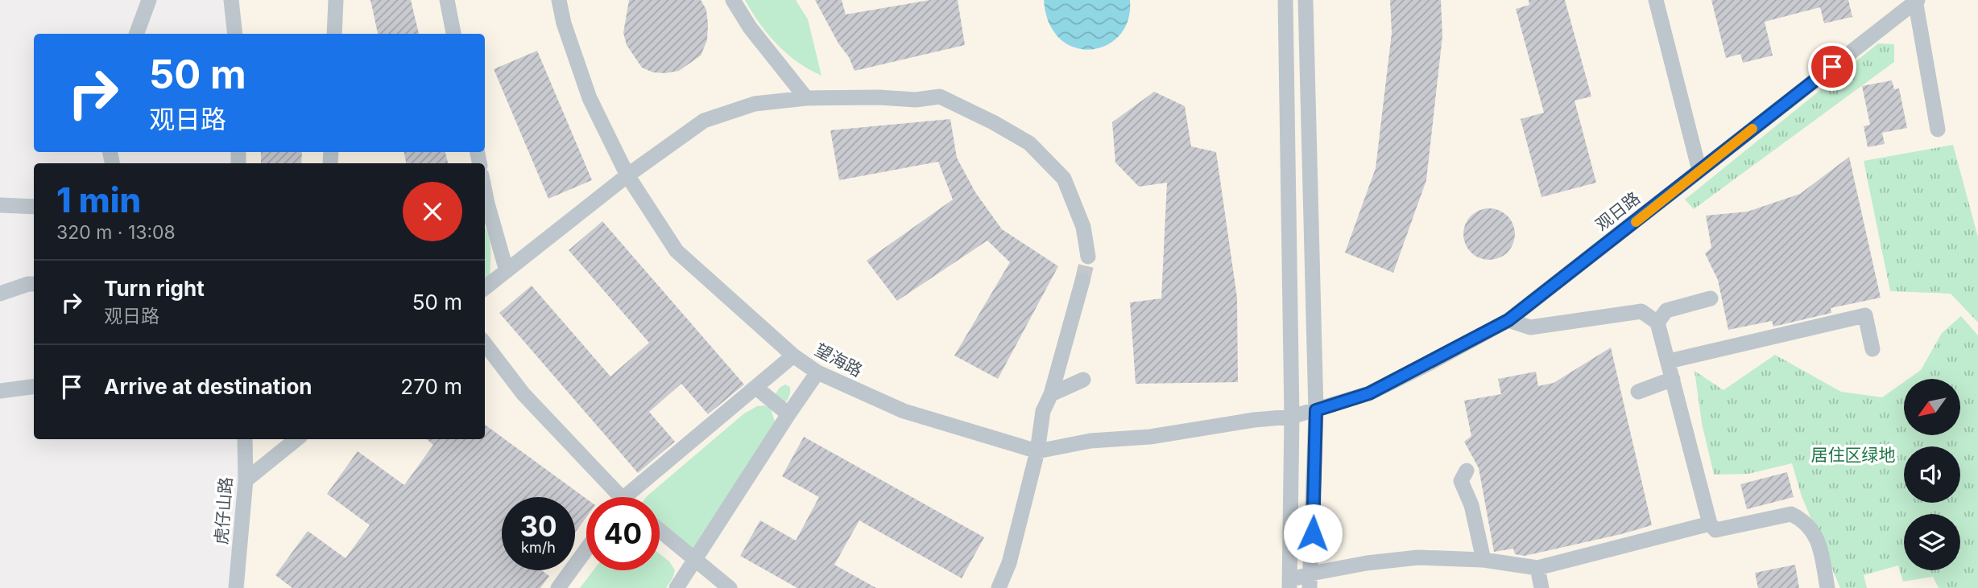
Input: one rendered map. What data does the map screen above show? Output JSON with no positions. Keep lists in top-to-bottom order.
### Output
{
  "streets": {
    "street": ["观日路", "望海路", "虎仔山路"]
  },
  "crossings": [
    ["观日路", "望海路"]
  ],
  "parks": ["居住区绿地"],
  "north": "bottom left",
  "page": {
    "turn": ["50 m", "观日路"],
    "heading": ["1 min", "320 m · 13:08"],
    "list": [
      {
        "name": "Turn right",
        "note": "观日路",
        "value": "50 m"
      },
      {
        "name": "Arrive at destination",
        "value": "270 m"
      }
    ],
    "speed": "30 km/h",
    "limit": "40"
  }
}
